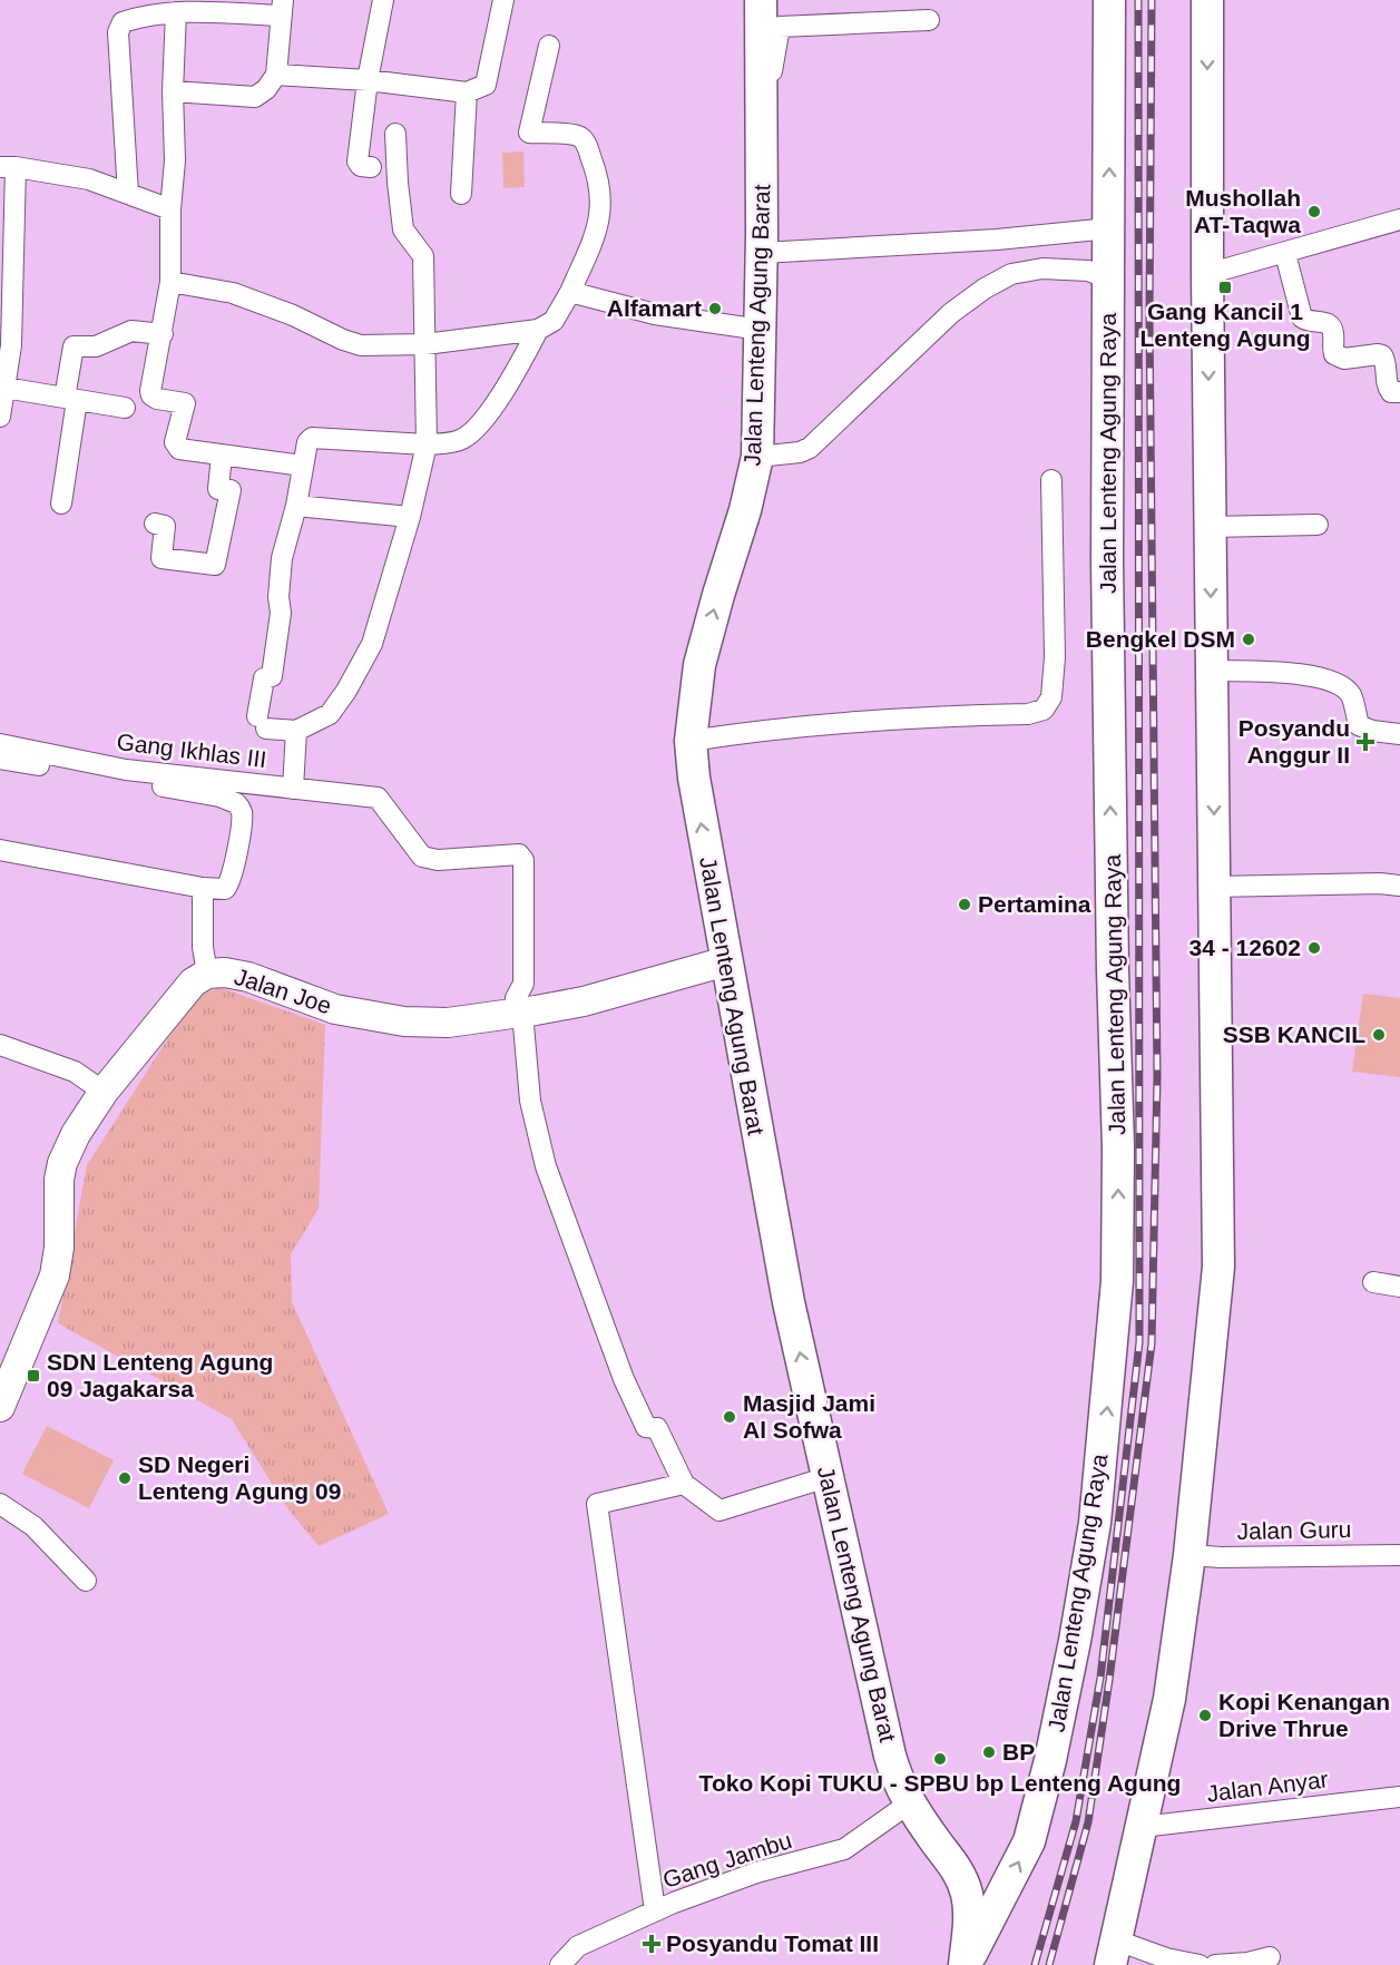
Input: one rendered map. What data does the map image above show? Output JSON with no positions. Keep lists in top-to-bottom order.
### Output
{
  "streets": {
    "main road": ["Jalan Lenteng Agung Barat", "Jalan Lenteng Agung Raya"],
    "street": [
      "Gang Ikhlas III",
      "Jalan Joe",
      "Jalan Guru",
      "Jalan Anyar",
      "Gang Jambu"
    ]
  },
  "crossings": [
    ["Jalan Lenteng Agung Barat", "Jalan Lenteng Agung Raya"],
    ["Jalan Lenteng Agung Barat", "Jalan Joe"],
    ["Jalan Lenteng Agung Barat", "Gang Jambu"],
    ["Gang Ikhlas III", "Jalan Joe"]
  ],
  "one_way": ["Jalan Lenteng Agung Barat"],
  "places": {
    "other": [
      "Mushollah AT-Taqwa",
      "Alfamart",
      "Bengkel DSM",
      "Pertamina",
      "34 - 12602",
      "SSB KANCIL",
      "Masjid Jami Al Sofwa",
      "SD Negeri Lenteng Agung 09",
      "Kopi Kenangan Drive Thrue",
      "BP",
      "Toko Kopi TUKU - SPBU bp Lenteng Agung"
    ],
    "transit": ["Gang Kancil 1 Lenteng Agung", "SDN Lenteng Agung 09 Jagakarsa"],
    "health": ["Posyandu Anggur II", "Posyandu Tomat III"]
  }
}
